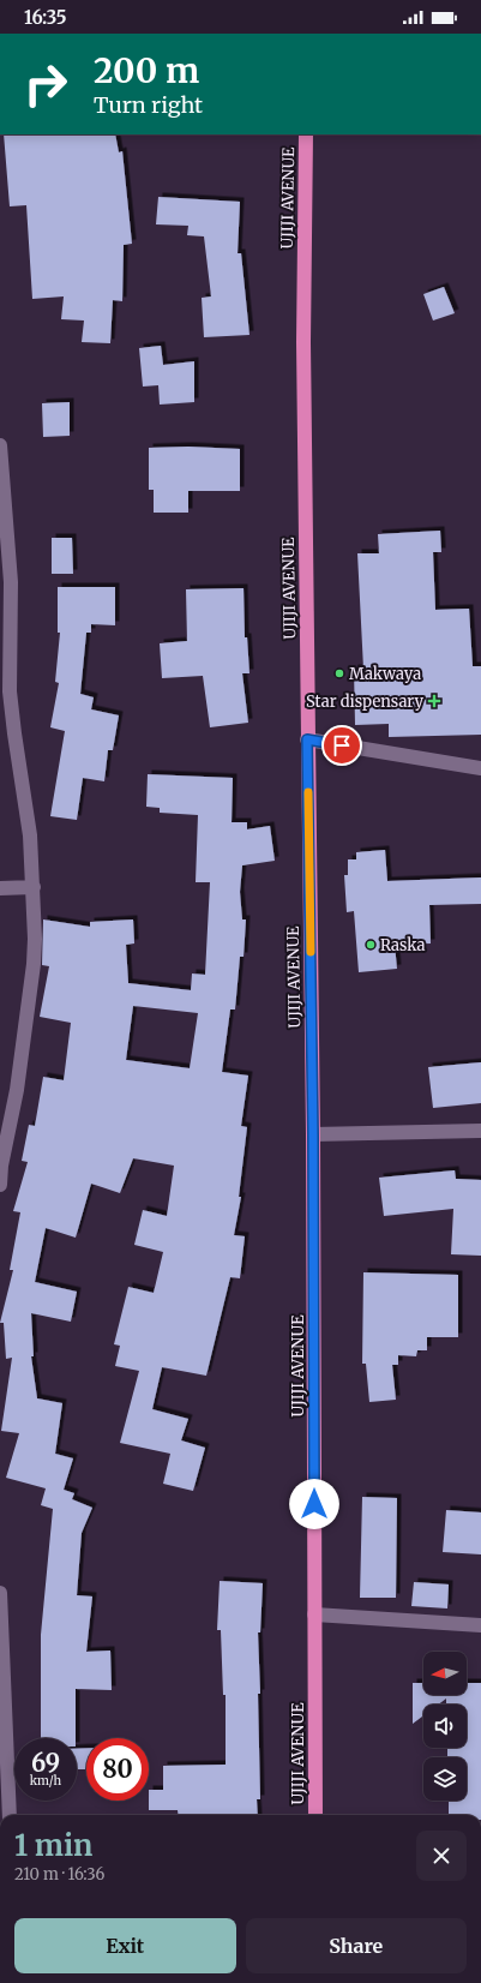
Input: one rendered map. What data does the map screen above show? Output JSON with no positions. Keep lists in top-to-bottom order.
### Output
{
  "streets": {
    "highway": ["UJIJI AVENUE"]
  },
  "places": {
    "other": ["Makwaya", "Raska"],
    "health": ["Star dispensary"]
  },
  "north": "left",
  "page": {
    "status": "16:35",
    "turn": ["200 m", "Turn right"],
    "speed": "69 km/h",
    "limit": "80",
    "heading": ["1 min", "210 m · 16:36"],
    "buttons": ["Exit", "Share"]
  }
}
